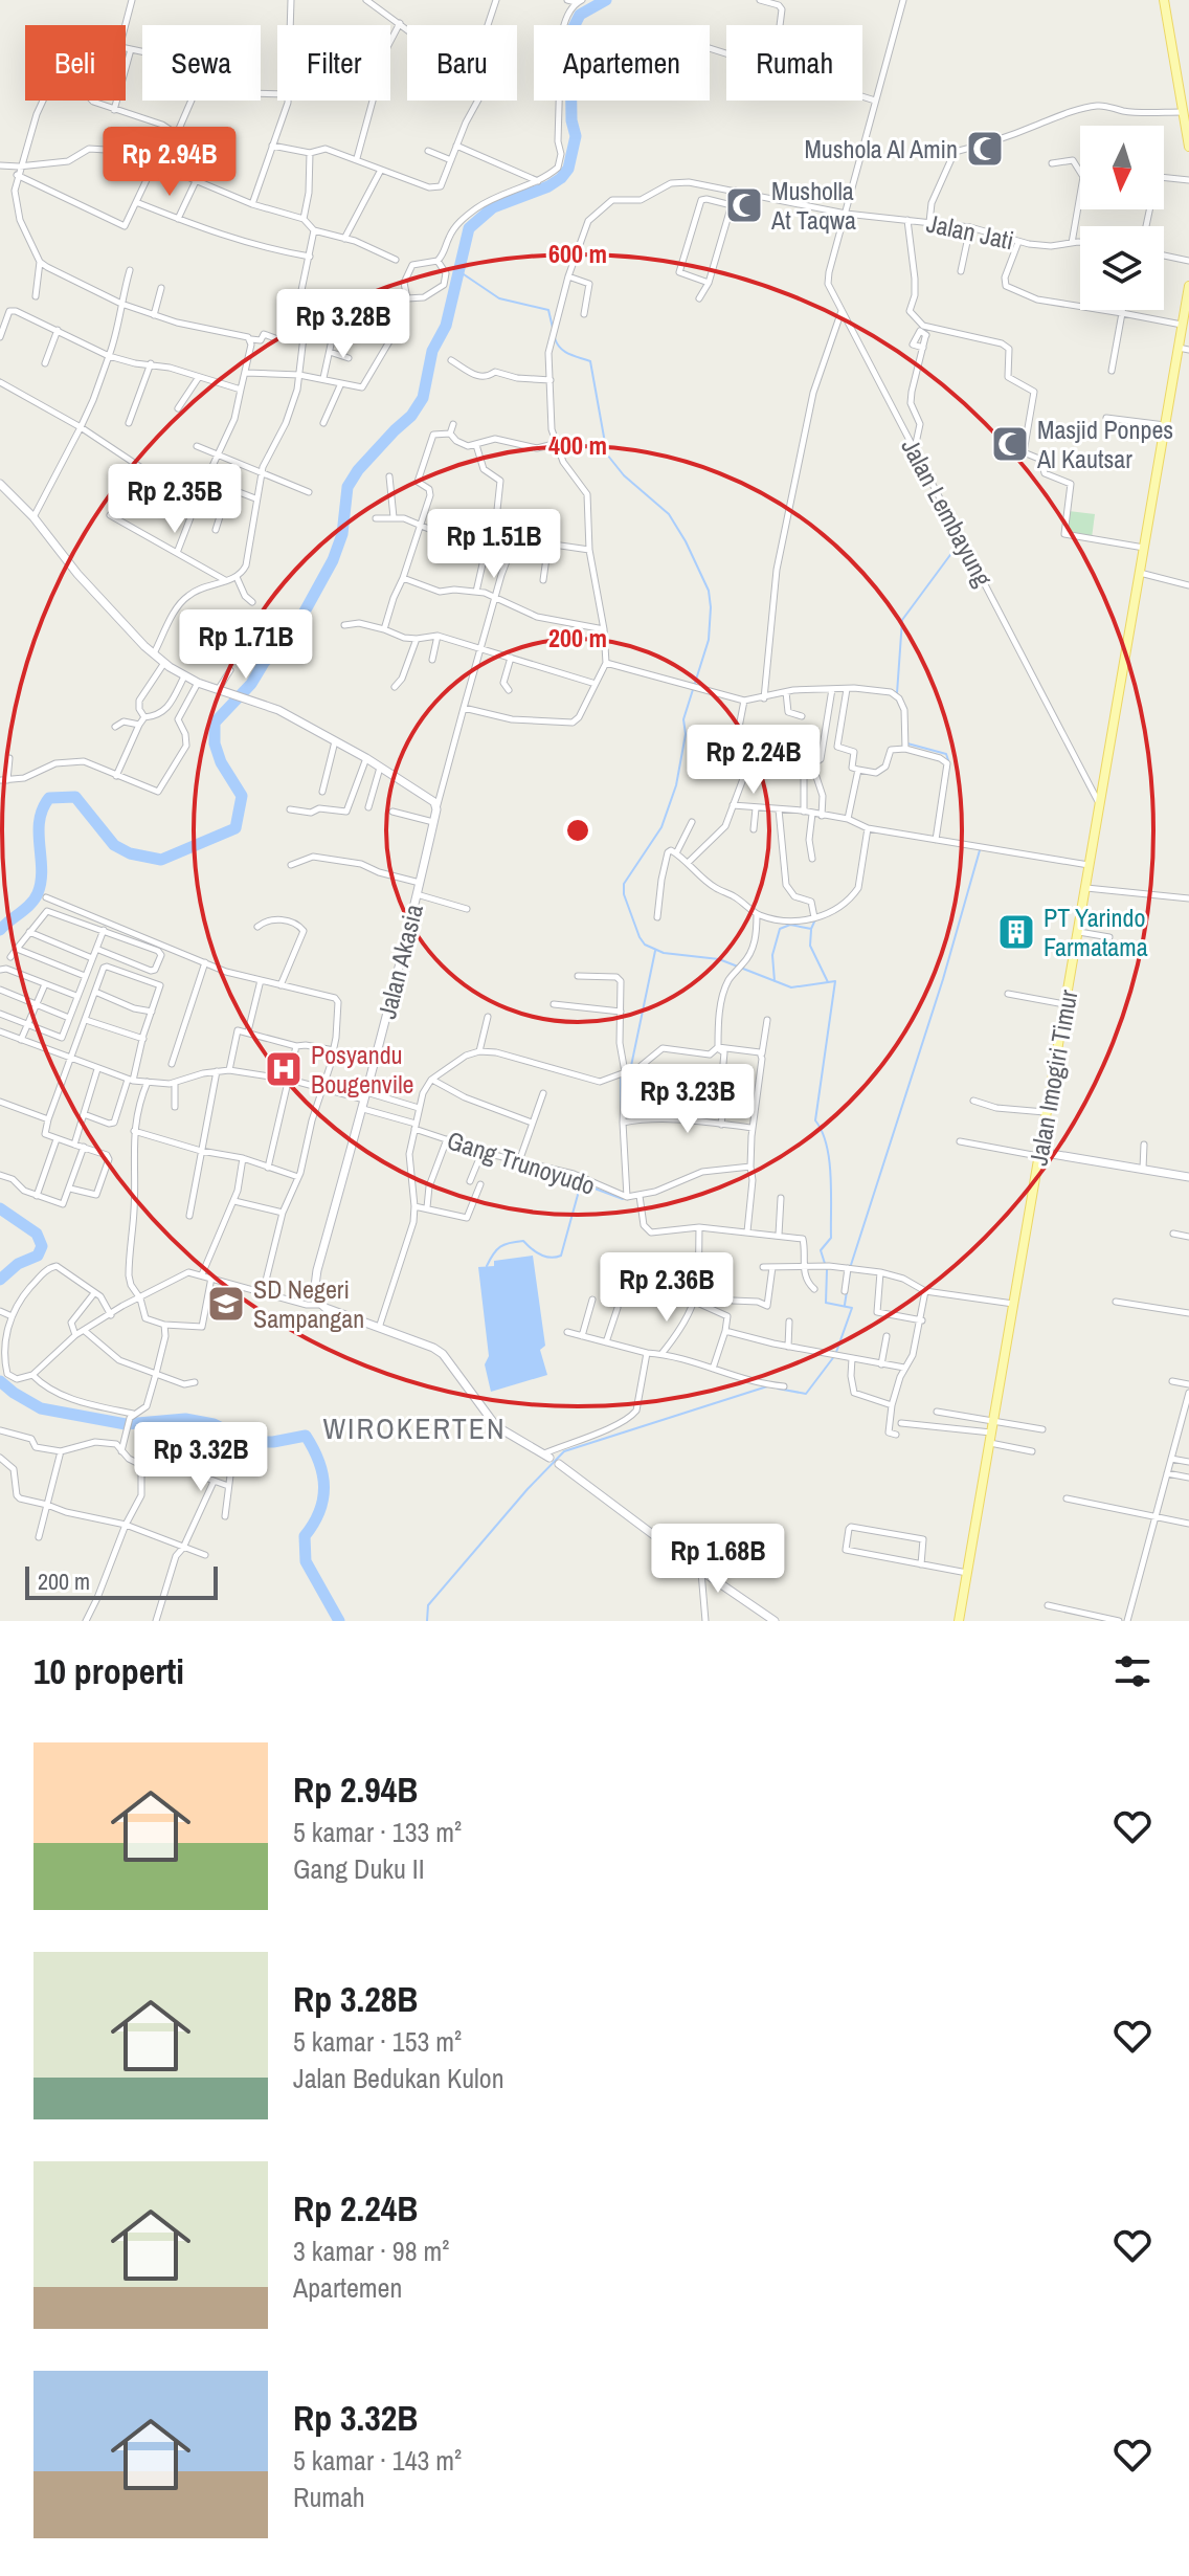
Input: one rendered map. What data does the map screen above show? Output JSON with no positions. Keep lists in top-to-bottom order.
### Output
{
  "streets": {
    "main road": ["Jalan Imogiri Timur"],
    "street": [
      "Jalan Jati",
      "Jalan Lembayung",
      "Jalan Akasia",
      "Gang Trunoyudo"
    ]
  },
  "crossings": [
    ["Jalan Jati", "Jalan Lembayung"],
    ["Jalan Lembayung", "Jalan Imogiri Timur"],
    ["Jalan Akasia", "Gang Trunoyudo"]
  ],
  "districts": ["WIROKERTEN"],
  "places": {
    "mosque": ["Mushola Al Amin", "Musholla At Taqwa", "Masjid Ponpes Al Kautsar"],
    "building": ["PT Yarindo Farmatama"],
    "hospital": ["Posyandu Bougenvile"],
    "school or university": ["SD Negeri Sampangan"]
  },
  "scale_bar": "200 m",
  "north": "bottom",
  "page": {
    "chip": [
      "Beli",
      "Sewa",
      "Filter",
      "Baru",
      "Apartemen",
      "Rumah"
    ],
    "price": [
      "Rp 2.94B",
      "Rp 3.28B",
      "Rp 2.35B",
      "Rp 1.51B",
      "Rp 1.71B",
      "Rp 2.24B",
      "Rp 3.23B",
      "Rp 2.36B",
      "Rp 3.32B",
      "Rp 1.68B"
    ],
    "scale": "200 m",
    "heading": "10 properti",
    "list": [
      {
        "name": "Rp 2.94B",
        "note": "5 kamar · 133 m² · Gang Duku II"
      },
      {
        "name": "Rp 3.28B",
        "note": "5 kamar · 153 m² · Jalan Bedukan Kulon"
      },
      {
        "name": "Rp 2.24B",
        "note": "3 kamar · 98 m² · Apartemen"
      },
      {
        "name": "Rp 3.32B",
        "note": "5 kamar · 143 m² · Rumah"
      }
    ]
  },
  "rings": ["600 m", "400 m", "200 m"]
}
